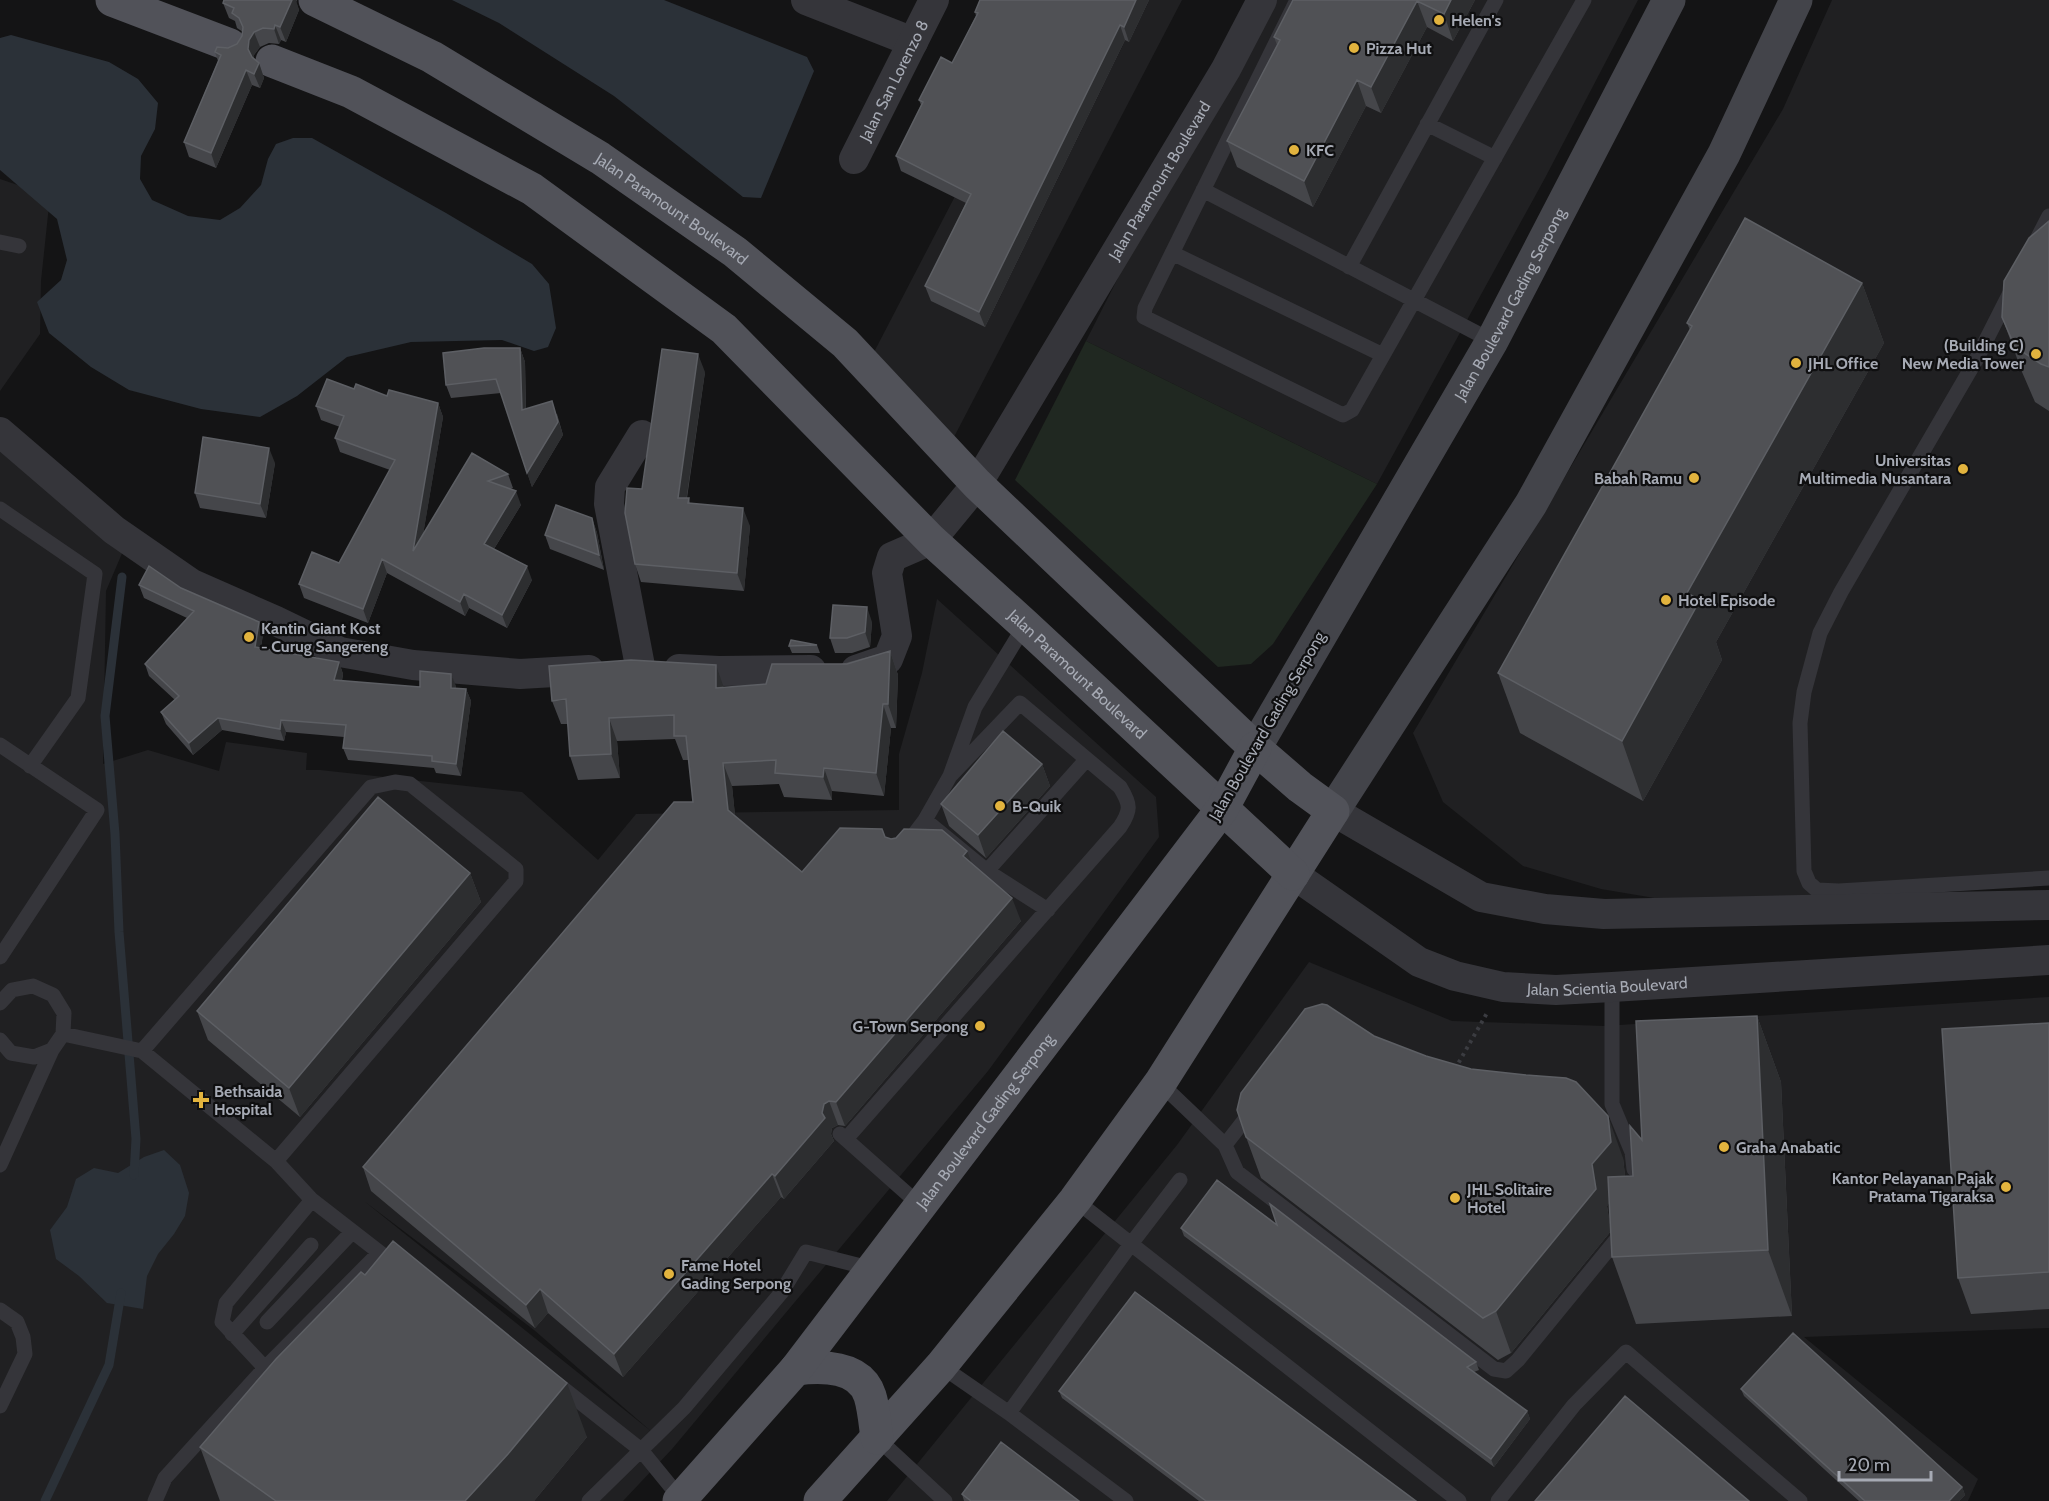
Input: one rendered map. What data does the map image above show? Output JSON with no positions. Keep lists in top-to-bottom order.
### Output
{
  "streets": {
    "main road": ["Jalan Paramount Boulevard", "Jalan Boulevard Gading Serpong", "Jalan Scientia Boulevard"],
    "street": ["Jalan San Lorenzo 8"]
  },
  "crossings": [
    ["Jalan Paramount Boulevard", "Jalan Boulevard Gading Serpong"],
    ["Jalan Paramount Boulevard", "Jalan Scientia Boulevard"],
    ["Jalan Boulevard Gading Serpong", "Jalan Scientia Boulevard"]
  ],
  "places": {
    "other": [
      "Helen's",
      "Pizza Hut",
      "KFC",
      "(Building C) New Media Tower",
      "JHL Office",
      "Universitas Multimedia Nusantara",
      "Babah Ramu",
      "Hotel Episode",
      "Kantin Giant Kost - Curug Sangereng",
      "B-Quik",
      "G-Town Serpong",
      "Graha Anabatic",
      "Kantor Pelayanan Pajak Pratama Tigaraksa",
      "JHL Solitaire Hotel",
      "Fame Hotel Gading Serpong"
    ],
    "health": ["Bethsaida Hospital"]
  },
  "scale_bar": "20 m"
}
